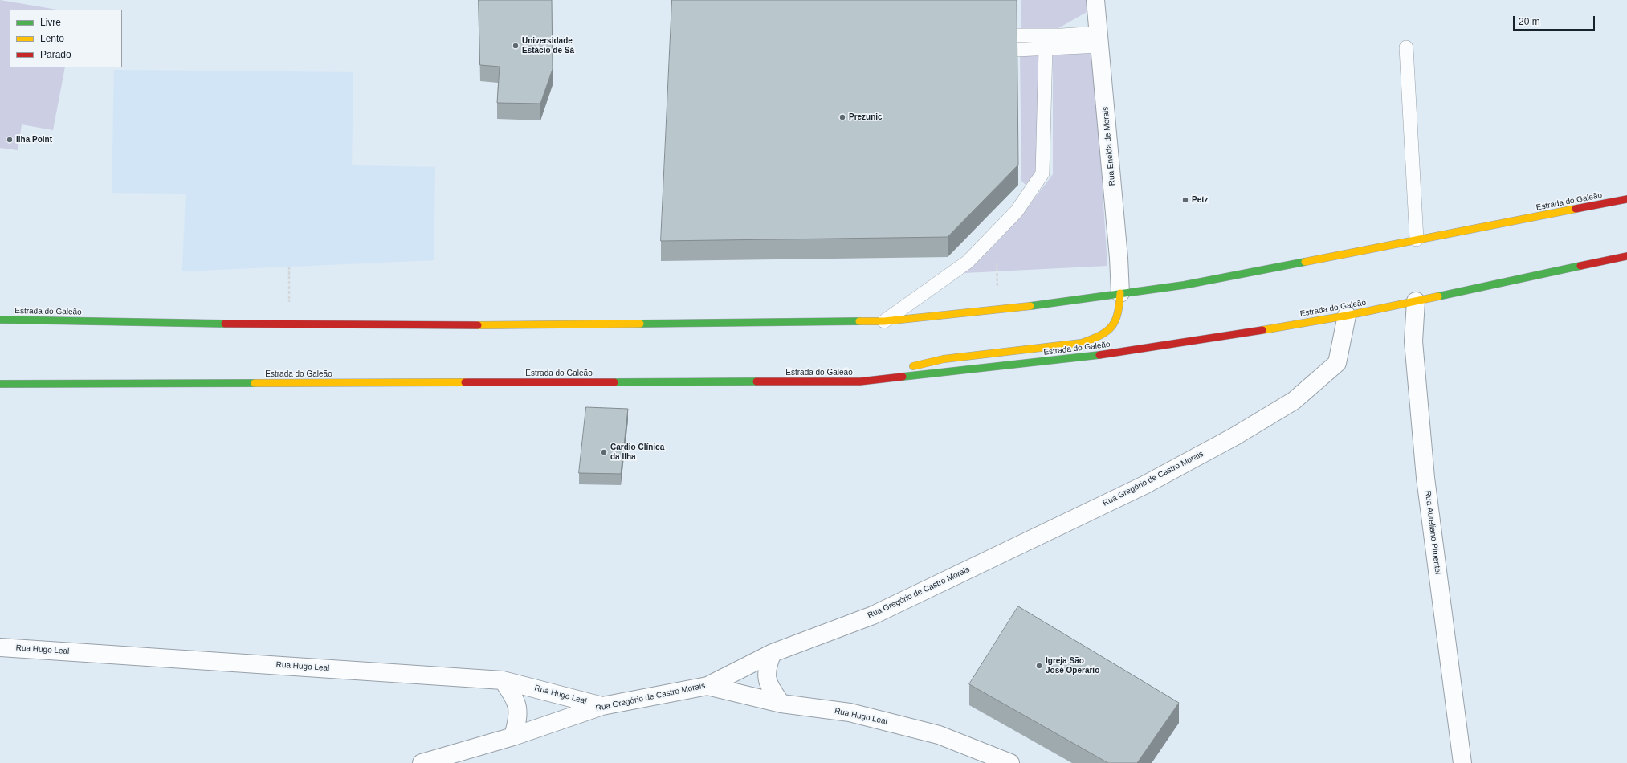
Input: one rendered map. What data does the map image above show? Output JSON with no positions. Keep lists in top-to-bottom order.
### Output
{
  "streets": {
    "main road": ["Estrada do Galeão"],
    "street": [
      "Rua Eneida de Morais",
      "Rua Gregório de Castro Morais",
      "Rua Aureliano Pimentel",
      "Rua Hugo Leal"
    ]
  },
  "crossings": [
    ["Rua Eneida de Morais", "Estrada do Galeão"],
    ["Estrada do Galeão", "Rua Gregório de Castro Morais"],
    ["Estrada do Galeão", "Rua Aureliano Pimentel"],
    ["Rua Gregório de Castro Morais", "Rua Hugo Leal"]
  ],
  "places": [
    "Universidade Estácio de Sá",
    "Prezunic",
    "Ilha Point",
    "Petz",
    "Cardio Clínica da Ilha",
    "Igreja São José Operário"
  ],
  "legend": ["Livre", "Lento", "Parado"],
  "scale_bar": "20 m"
}
